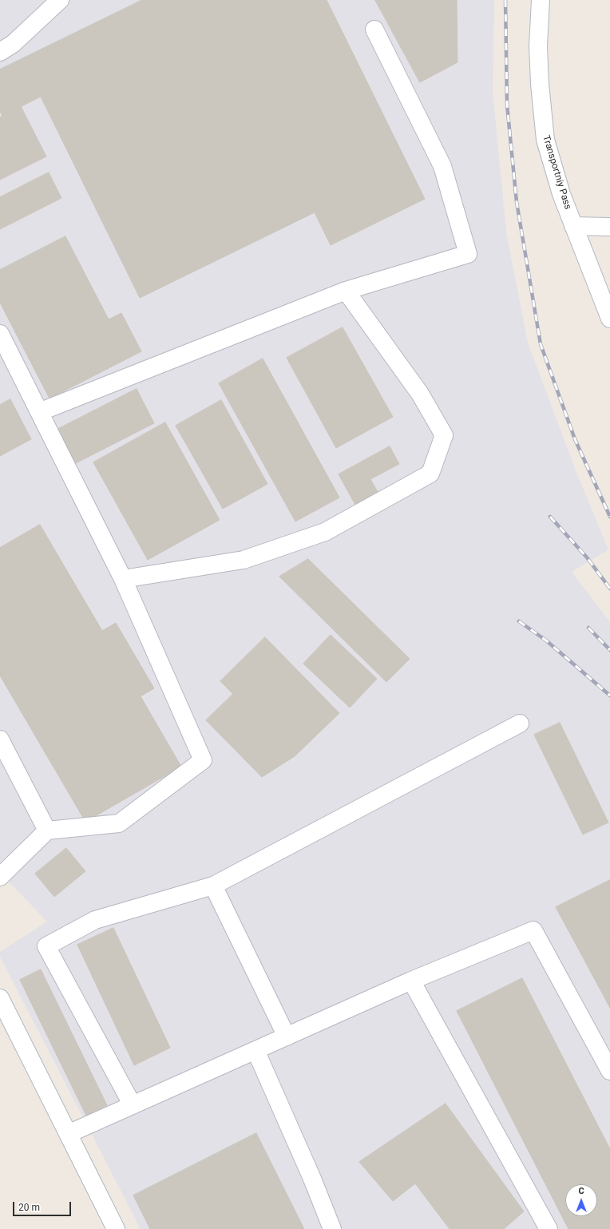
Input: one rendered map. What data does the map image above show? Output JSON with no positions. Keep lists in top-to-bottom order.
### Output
{
  "streets": {
    "street": ["Transportniy Pass"]
  },
  "scale_bar": "20 m",
  "north": "top"
}
